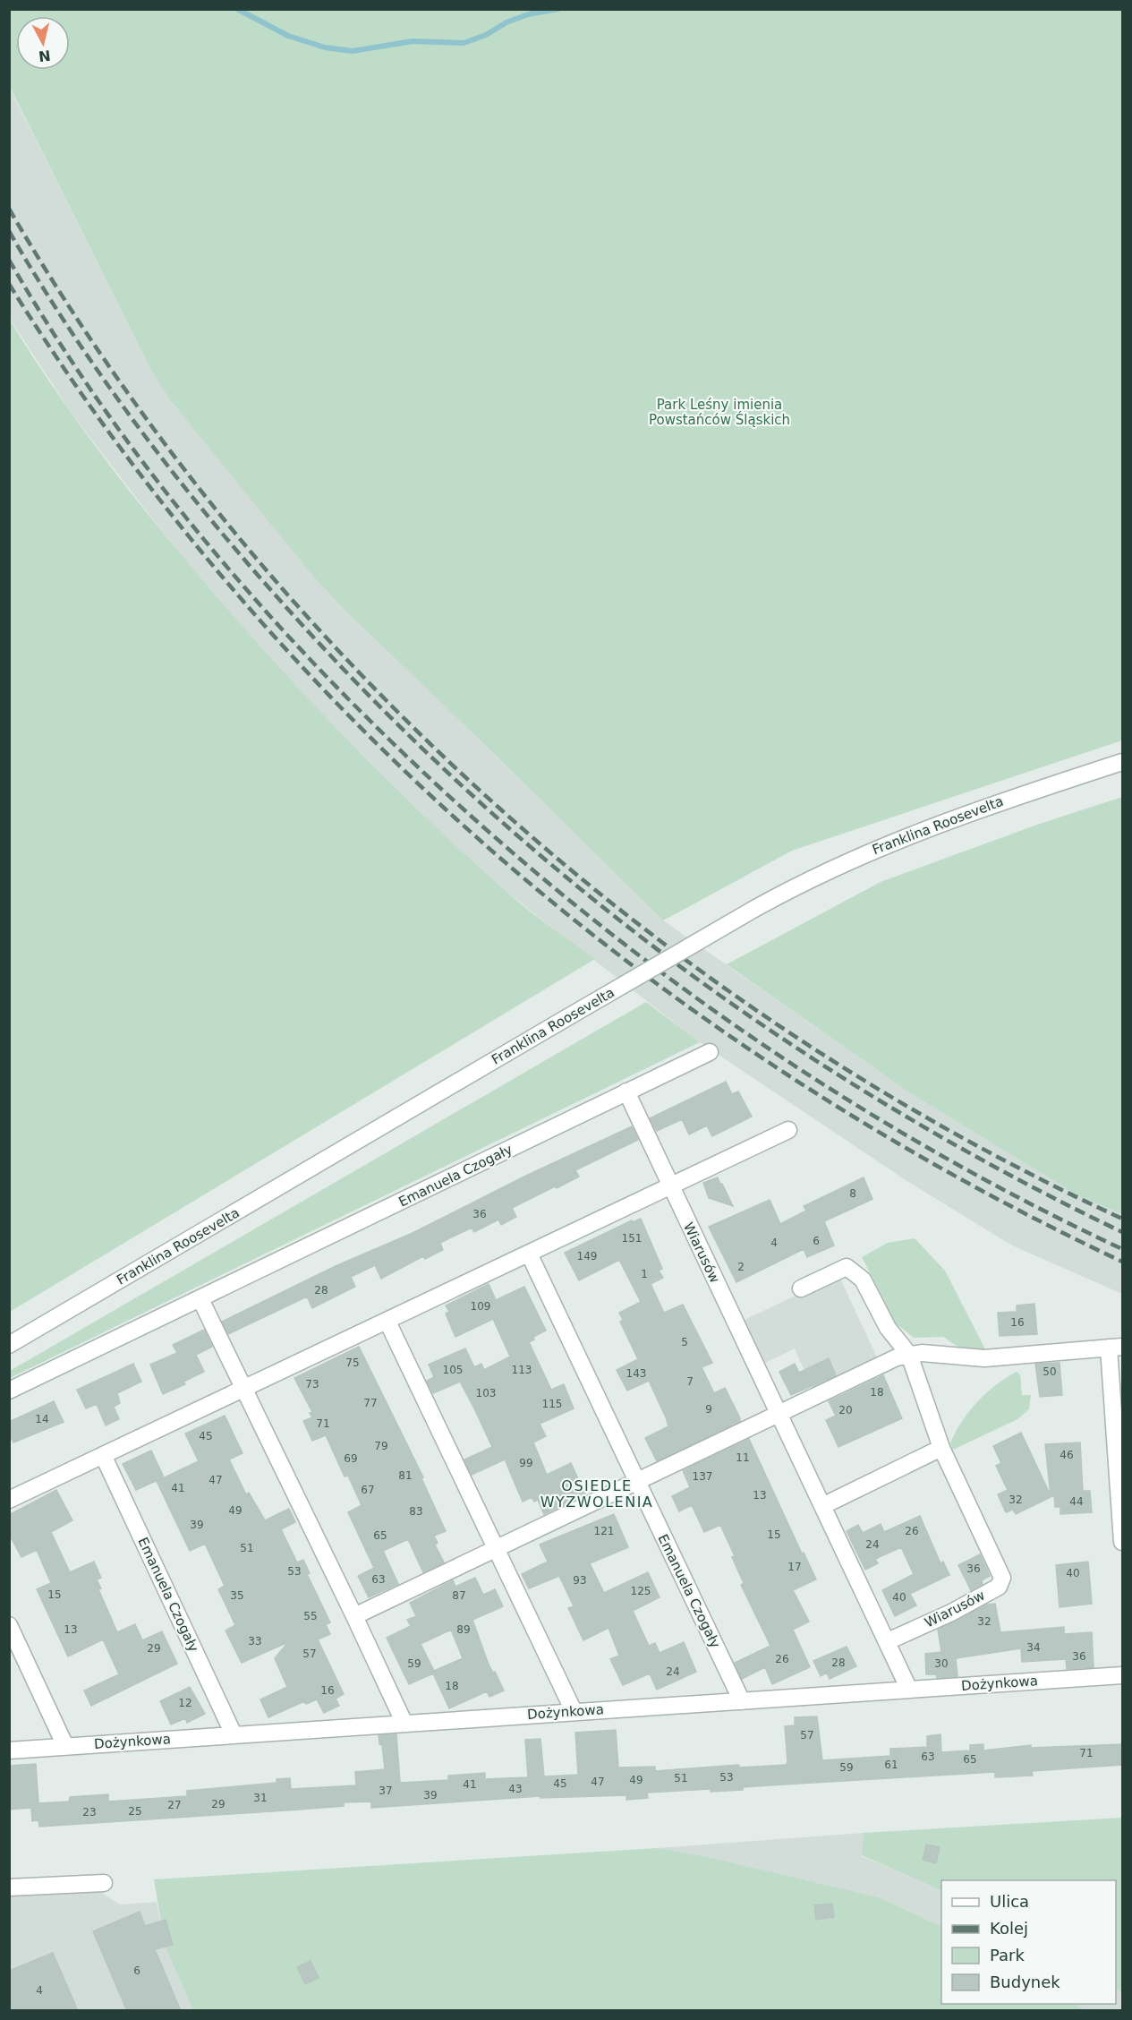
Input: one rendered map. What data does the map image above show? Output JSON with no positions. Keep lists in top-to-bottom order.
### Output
{
  "streets": {
    "street": [
      "Franklina Roosevelta",
      "Emanuela Czogały",
      "Wiarusów",
      "Dożynkowa"
    ]
  },
  "crossings": [
    ["Emanuela Czogały", "Wiarusów"],
    ["Emanuela Czogały", "Dożynkowa"],
    ["Wiarusów", "Dożynkowa"]
  ],
  "districts": ["OSIEDLE WYZWOLENIA"],
  "parks": ["Park Leśny imienia Powstańców Śląskich"],
  "house_numbers": [
    "8",
    "36",
    "151",
    "6",
    "4",
    "149",
    "2",
    "1",
    "28",
    "109",
    "16",
    "5",
    "75",
    "105",
    "113",
    "50",
    "143",
    "7",
    "73",
    "18",
    "103",
    "77",
    "115",
    "9",
    "20",
    "14",
    "71",
    "45",
    "79",
    "46",
    "11",
    "69",
    "99",
    "81",
    "137",
    "47",
    "41",
    "67",
    "13",
    "32",
    "44",
    "49",
    "83",
    "39",
    "121",
    "26",
    "15",
    "65",
    "24",
    "51",
    "17",
    "36",
    "53",
    "40",
    "63",
    "93",
    "125",
    "15",
    "35",
    "87",
    "40",
    "55",
    "32",
    "13",
    "89",
    "33",
    "34",
    "29",
    "57",
    "36",
    "26",
    "28",
    "59",
    "30",
    "24",
    "18",
    "16",
    "12",
    "57",
    "71",
    "63",
    "65",
    "61",
    "59",
    "53",
    "51",
    "49",
    "47",
    "45",
    "41",
    "43",
    "37",
    "39",
    "31",
    "29",
    "27",
    "25",
    "23",
    "6",
    "4"
  ],
  "legend": [
    "Ulica",
    "Kolej",
    "Park",
    "Budynek"
  ],
  "north": "bottom"
}
